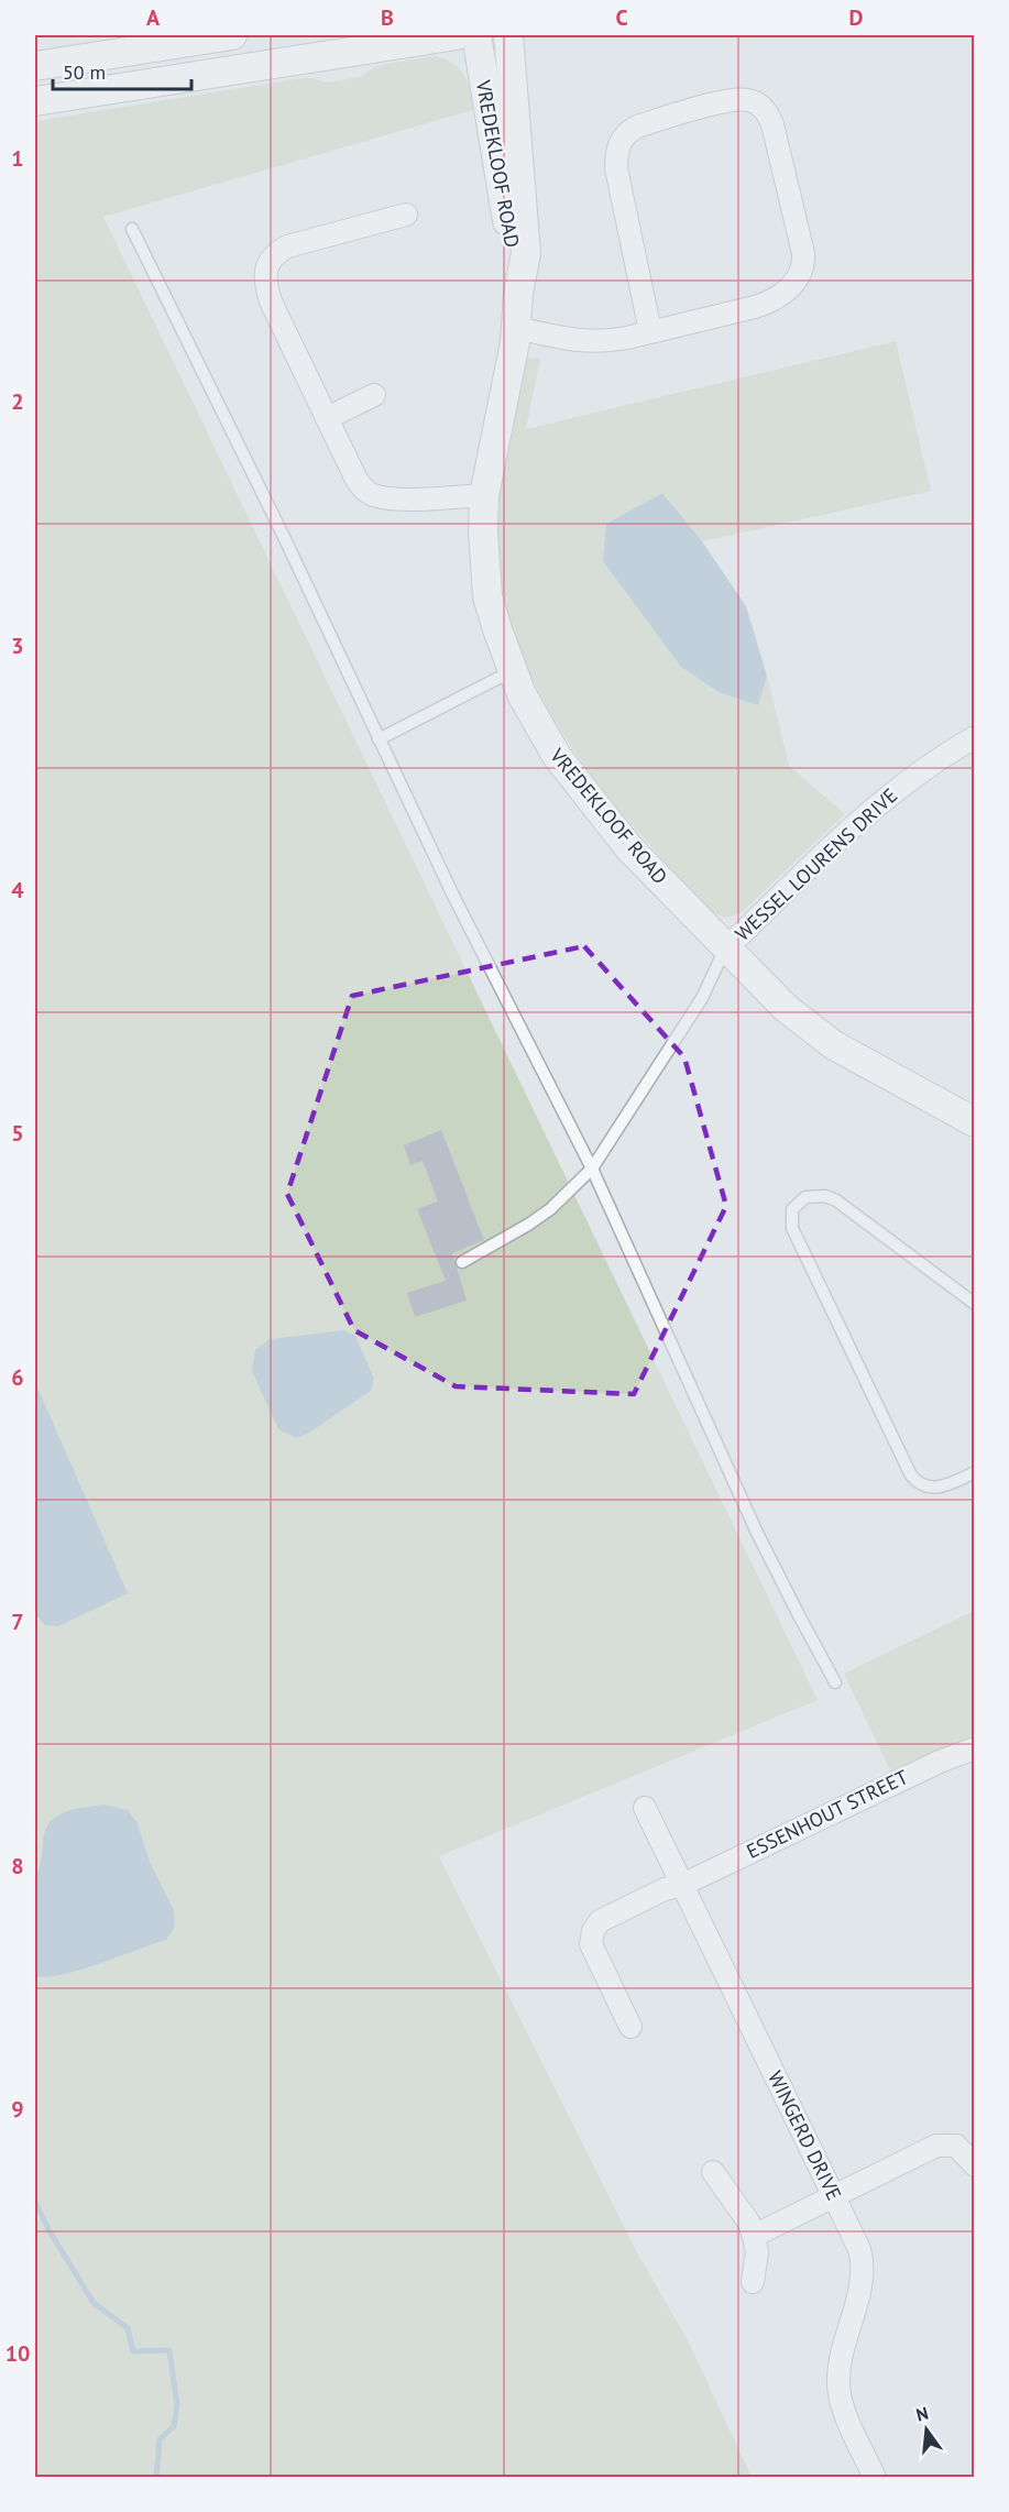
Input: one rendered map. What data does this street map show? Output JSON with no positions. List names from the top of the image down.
{
  "streets": {
    "street": [
      "VREDEKLOOF ROAD",
      "WESSEL LOURENS DRIVE",
      "ESSENHOUT STREET",
      "WINGERD DRIVE"
    ]
  },
  "crossings": [
    ["VREDEKLOOF ROAD", "WESSEL LOURENS DRIVE"],
    ["ESSENHOUT STREET", "WINGERD DRIVE"]
  ],
  "scale_bar": "50 m",
  "north": "top",
  "grid": {
    "columns": [
      "A",
      "B",
      "C",
      "D"
    ],
    "rows": [
      "1",
      "2",
      "3",
      "4",
      "5",
      "6",
      "7",
      "8",
      "9",
      "10"
    ]
  }
}
